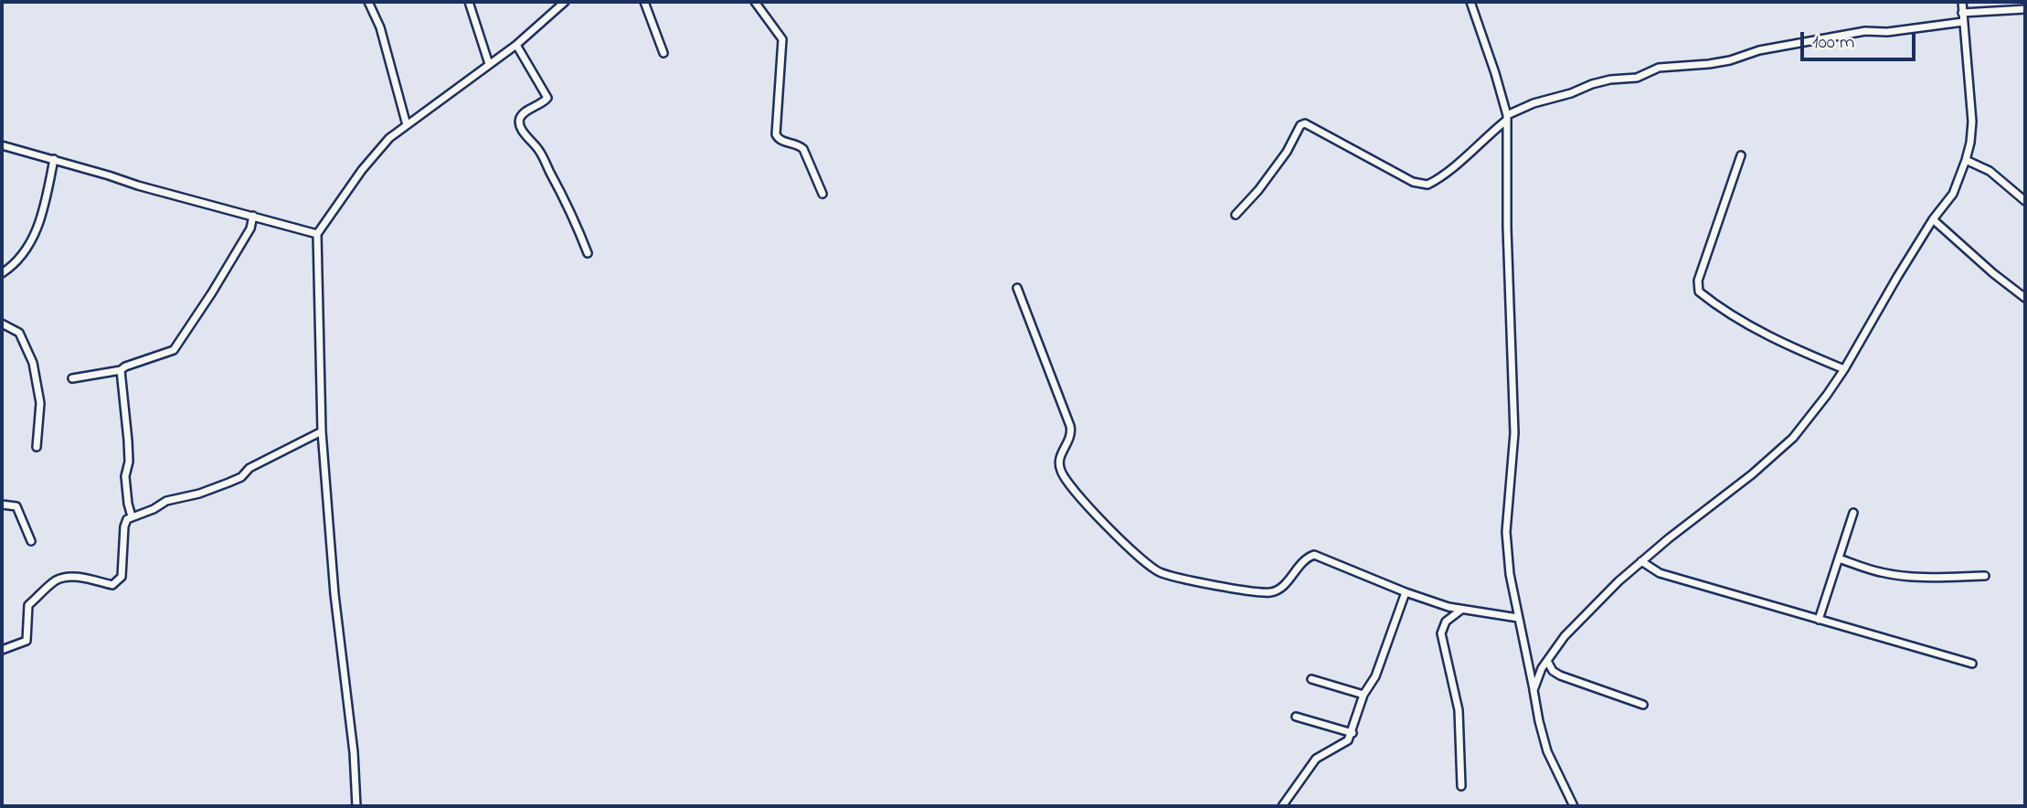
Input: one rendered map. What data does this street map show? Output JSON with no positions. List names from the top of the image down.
{
  "scale_bar": "100 m"
}
